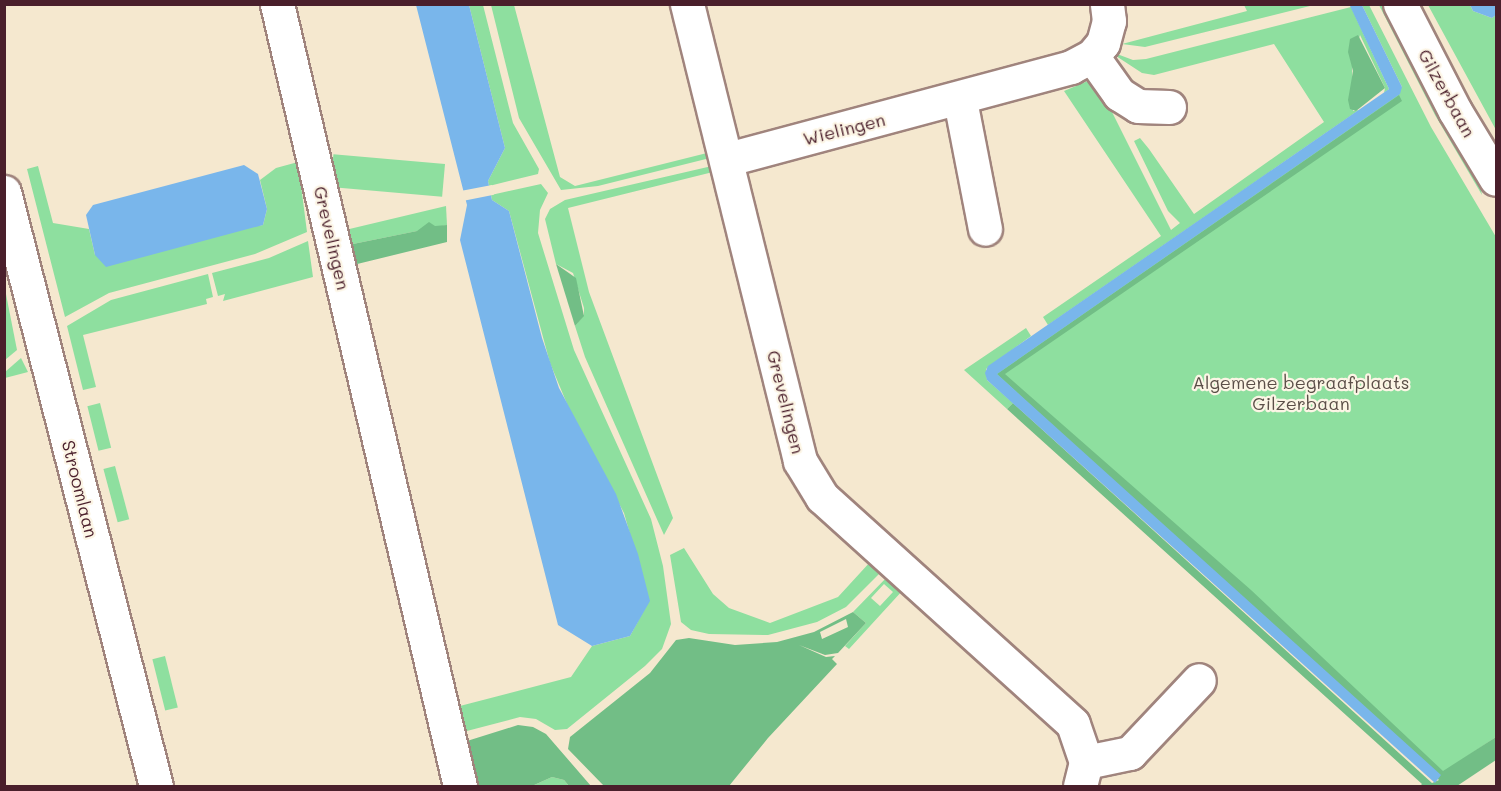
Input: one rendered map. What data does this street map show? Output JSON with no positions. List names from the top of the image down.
{
  "streets": {
    "street": [
      "Gilzerbaan",
      "Wielingen",
      "Grevelingen",
      "Stroomlaan"
    ]
  },
  "crossings": [
    ["Wielingen", "Grevelingen"]
  ],
  "parks": ["Algemene begraafplaats Gilzerbaan"]
}
